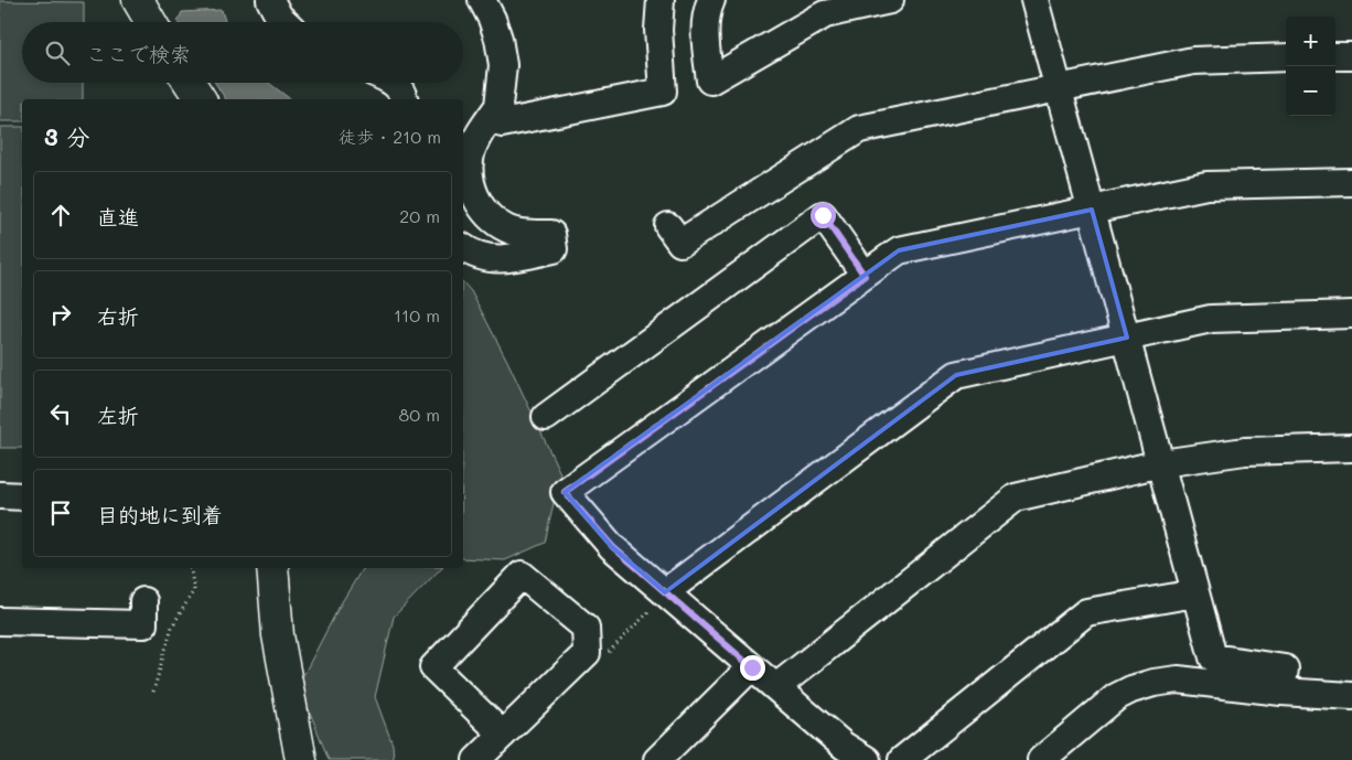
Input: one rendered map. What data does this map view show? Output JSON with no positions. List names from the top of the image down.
{
  "page": {
    "map_buttons": ["+", "−"],
    "search": "ここで検索",
    "heading": ["3 分", "徒歩 · 210 m"],
    "list": [
      ["直進", "20 m"],
      ["右折", "110 m"],
      ["左折", "80 m"],
      "目的地に到着"
    ]
  }
}
